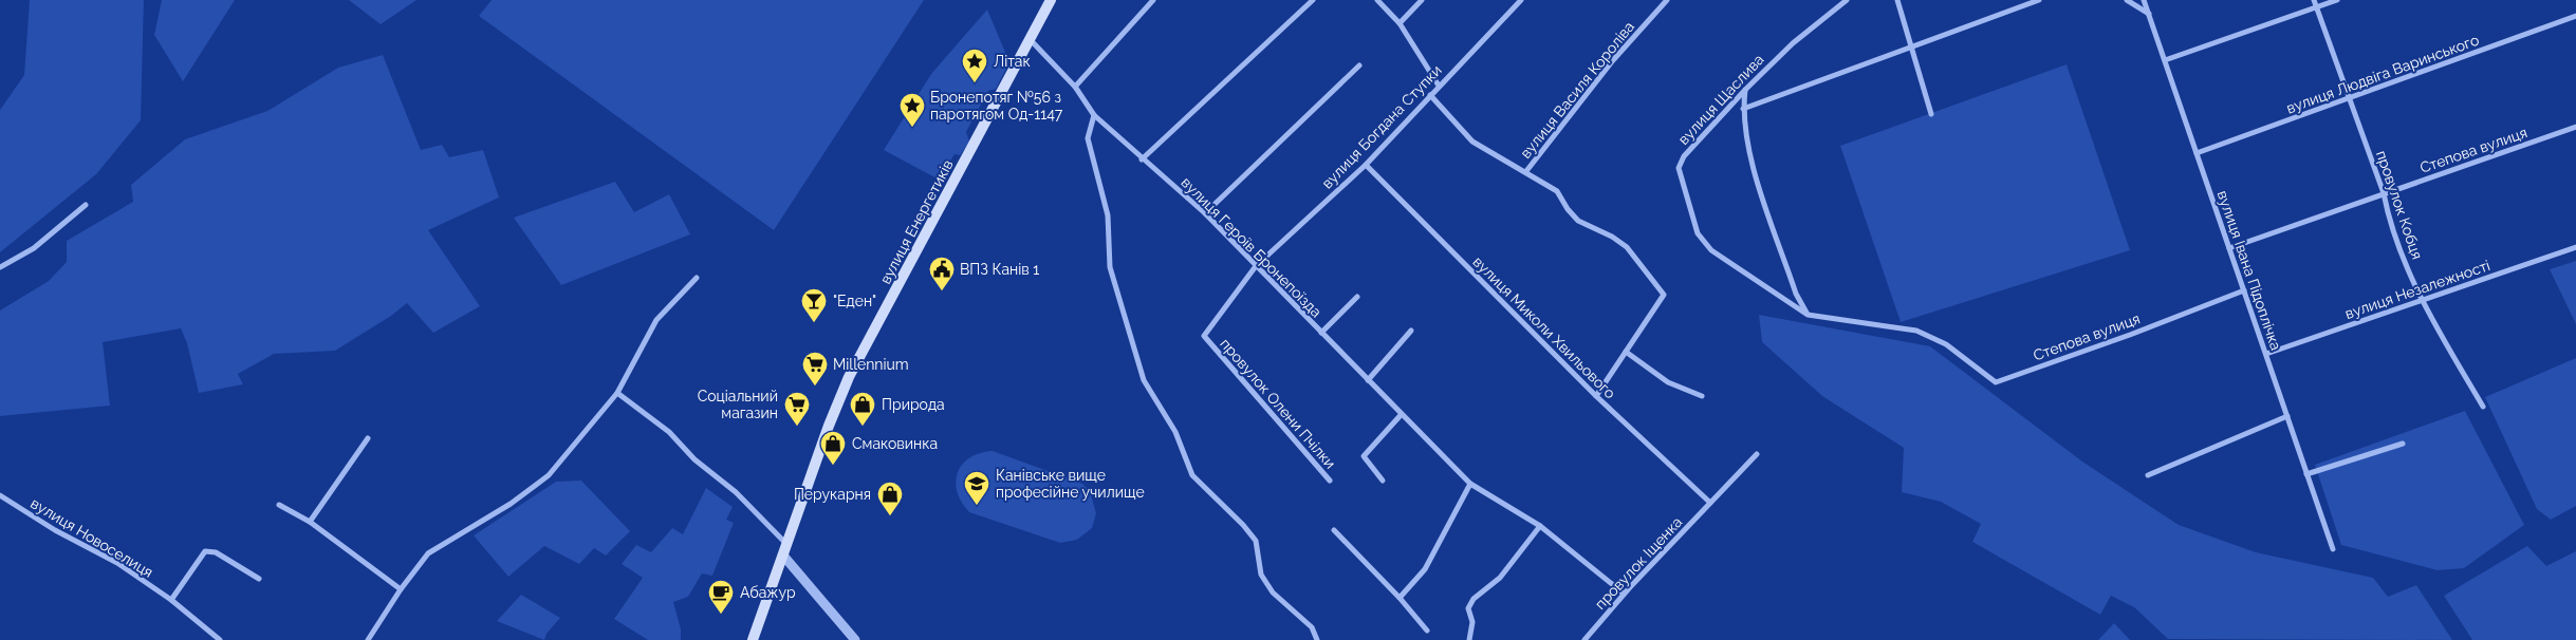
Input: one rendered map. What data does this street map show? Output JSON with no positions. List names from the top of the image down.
{
  "streets": {
    "main road": ["вулиця Енергетиків"],
    "street": [
      "вулиця Людвіга Варинського",
      "вулиця Василя Короліва",
      "вулиця Щаслива",
      "вулиця Богдана Ступки",
      "Степова вулиця",
      "провулок Кобця",
      "вулиця Героїв Бронепоїзда",
      "вулиця Івана Підоплічка",
      "вулиця Незалежності",
      "вулиця Миколи Хвильового",
      "провулок Олени Пчілки",
      "вулиця Новоселиця",
      "провулок Іщенка"
    ]
  },
  "crossings": [
    ["вулиця Людвіга Варинського", "провулок Кобця"],
    ["вулиця Людвіга Варинського", "вулиця Івана Підоплічка"],
    ["вулиця Щаслива", "Степова вулиця"],
    ["вулиця Богдана Ступки", "вулиця Героїв Бронепоїзда"],
    ["вулиця Богдана Ступки", "вулиця Миколи Хвильового"],
    ["вулиця Богдана Ступки", "провулок Олени Пчілки"],
    ["Степова вулиця", "провулок Кобця"],
    ["Степова вулиця", "вулиця Івана Підоплічка"],
    ["провулок Кобця", "вулиця Незалежності"],
    ["вулиця Енергетиків", "вулиця Героїв Бронепоїзда"],
    ["вулиця Героїв Бронепоїзда", "провулок Олени Пчілки"],
    ["вулиця Героїв Бронепоїзда", "провулок Іщенка"],
    ["вулиця Івана Підоплічка", "вулиця Незалежності"],
    ["вулиця Миколи Хвильового", "провулок Іщенка"]
  ],
  "places": {
    "place": ["Літак", "Бронепотяг №56 з паротягом Од-1147"],
    "public building": ["ВПЗ Канів 1"],
    "bar": ["\"Еден\""],
    "supermarket": ["Millennium", "Соціальний магазин"],
    "shop": ["Природа", "Смаковинка", "Перукарня"],
    "school or university": ["Канівське вище професійне училище"],
    "cafe": ["Абажур"]
  }
}
